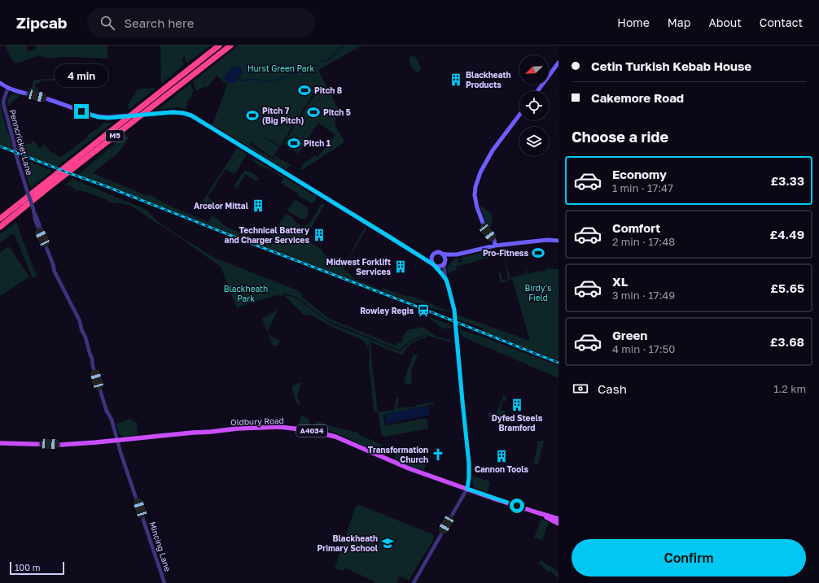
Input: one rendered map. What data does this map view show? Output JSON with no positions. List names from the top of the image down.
{
  "streets": {
    "highway": ["M5"],
    "main road": ["Oldbury Road", "A4034"],
    "street": ["Penncricket Lane", "Mincing Lane"]
  },
  "crossings": [
    ["Penncricket Lane", "Oldbury Road"],
    ["Penncricket Lane", "Mincing Lane"],
    ["Oldbury Road", "Mincing Lane"]
  ],
  "parks": ["Hurst Green Park", "Birdy's Field", "Blackheath Park"],
  "places": {
    "building": [
      "Blackheath Products",
      "Arcelor Mittal",
      "Technical Battery and Charger Services",
      "Midwest Forklift Services",
      "Dyfed Steels Bramford",
      "Cannon Tools"
    ],
    "sports": [
      "Pitch 8",
      "Pitch 5",
      "Pitch 7 (Big Pitch)",
      "Pitch 1",
      "Pro-Fitness"
    ],
    "station": ["Rowley Regis"],
    "church": ["Transformation Church"],
    "school or university": ["Blackheath Primary School"]
  },
  "scale_bar": "100 m",
  "north": "bottom left",
  "page": {
    "header": "Zipcab",
    "search": "Search here",
    "nav": [
      "Home",
      "Map",
      "About",
      "Contact"
    ],
    "banner": ["Cetin Turkish Kebab House", "Cakemore Road"],
    "bubble": "4 min",
    "heading": "Choose a ride",
    "list": [
      {
        "name": "Economy",
        "note": "1 min · 17:47",
        "value": "£3.33"
      },
      {
        "name": "Comfort",
        "note": "2 min · 17:48",
        "value": "£4.49"
      },
      {
        "name": "XL",
        "note": "3 min · 17:49",
        "value": "£5.65"
      },
      {
        "name": "Green",
        "note": "4 min · 17:50",
        "value": "£3.68"
      }
    ],
    "pay": ["Cash", "1.2 km"],
    "buttons": "Confirm",
    "scale": "100 m"
  }
}
